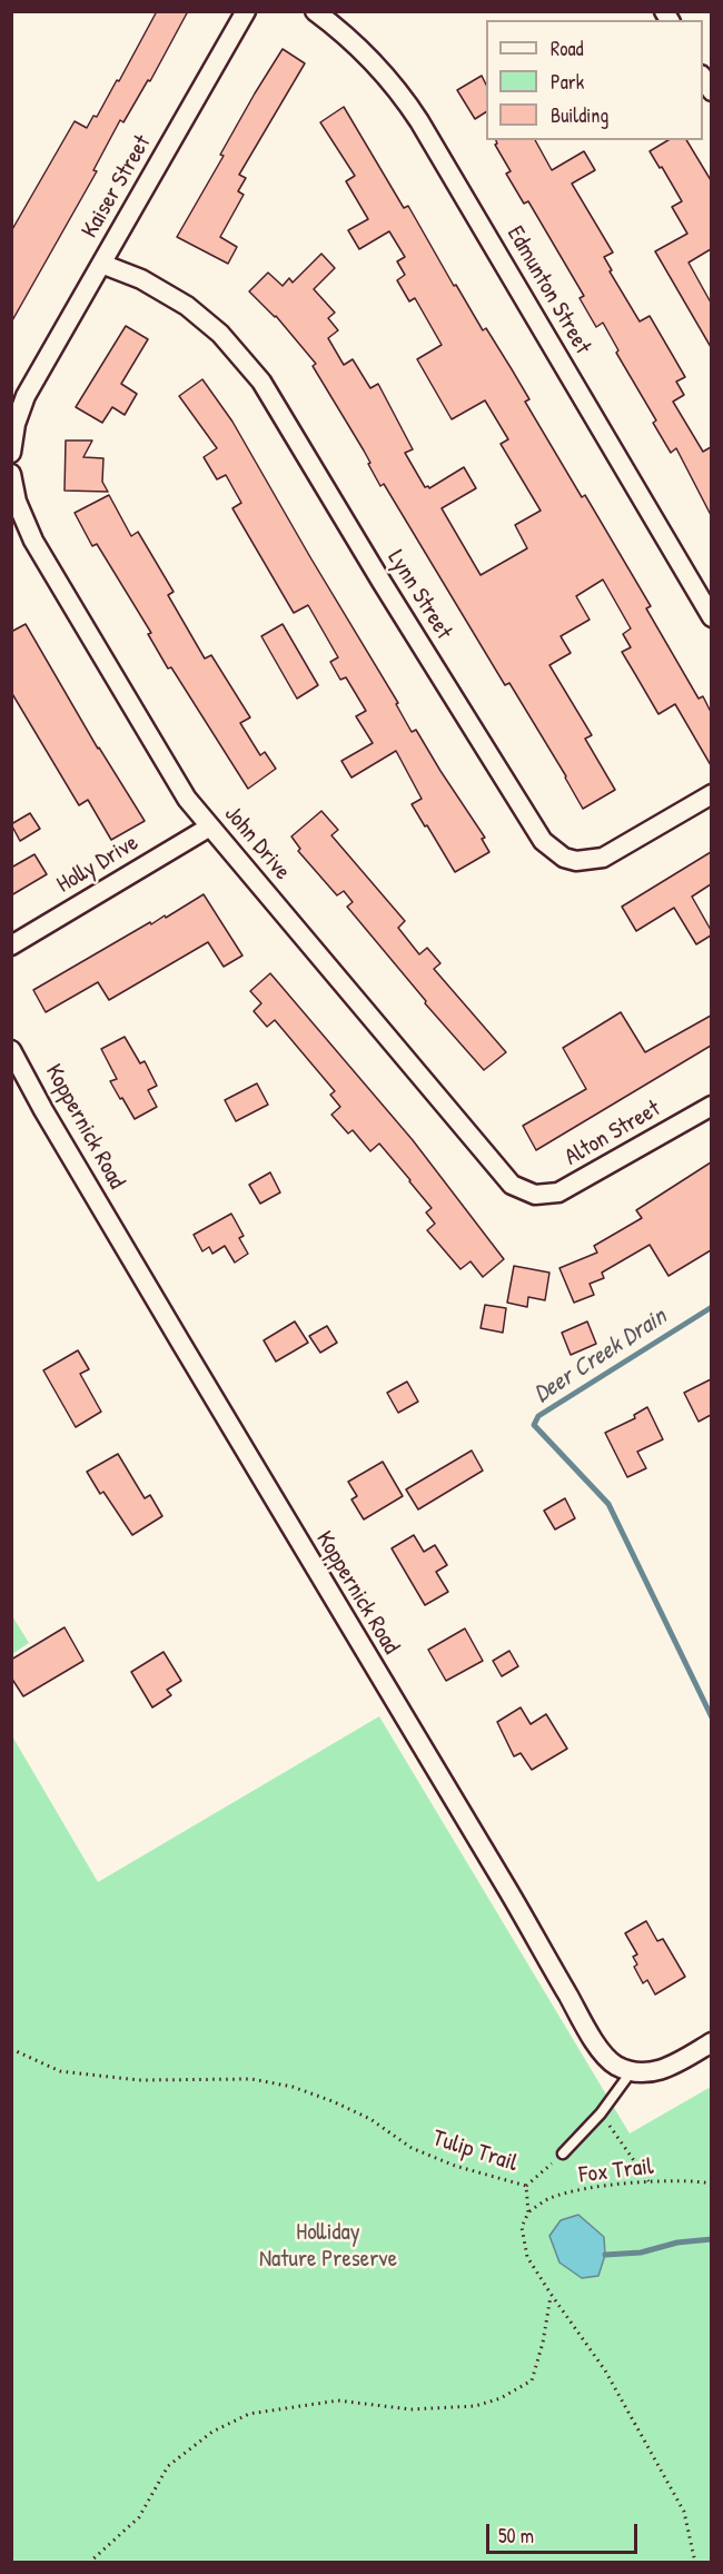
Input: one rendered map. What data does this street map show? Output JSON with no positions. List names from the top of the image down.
{
  "streets": {
    "street": [
      "Kaiser Street",
      "Edmunton Street",
      "Lynn Street",
      "John Drive",
      "Holly Drive",
      "Koppernick Road",
      "Alton Street"
    ],
    "path": ["Tulip Trail", "Fox Trail"]
  },
  "crossings": [
    ["Kaiser Street", "Lynn Street"],
    ["John Drive", "Holly Drive"],
    ["John Drive", "Alton Street"],
    ["Tulip Trail", "Fox Trail"]
  ],
  "water": ["Deer Creek Drain"],
  "parks": ["Holliday Nature Preserve"],
  "legend": ["Road", "Park", "Building"],
  "scale_bar": "50 m"
}
